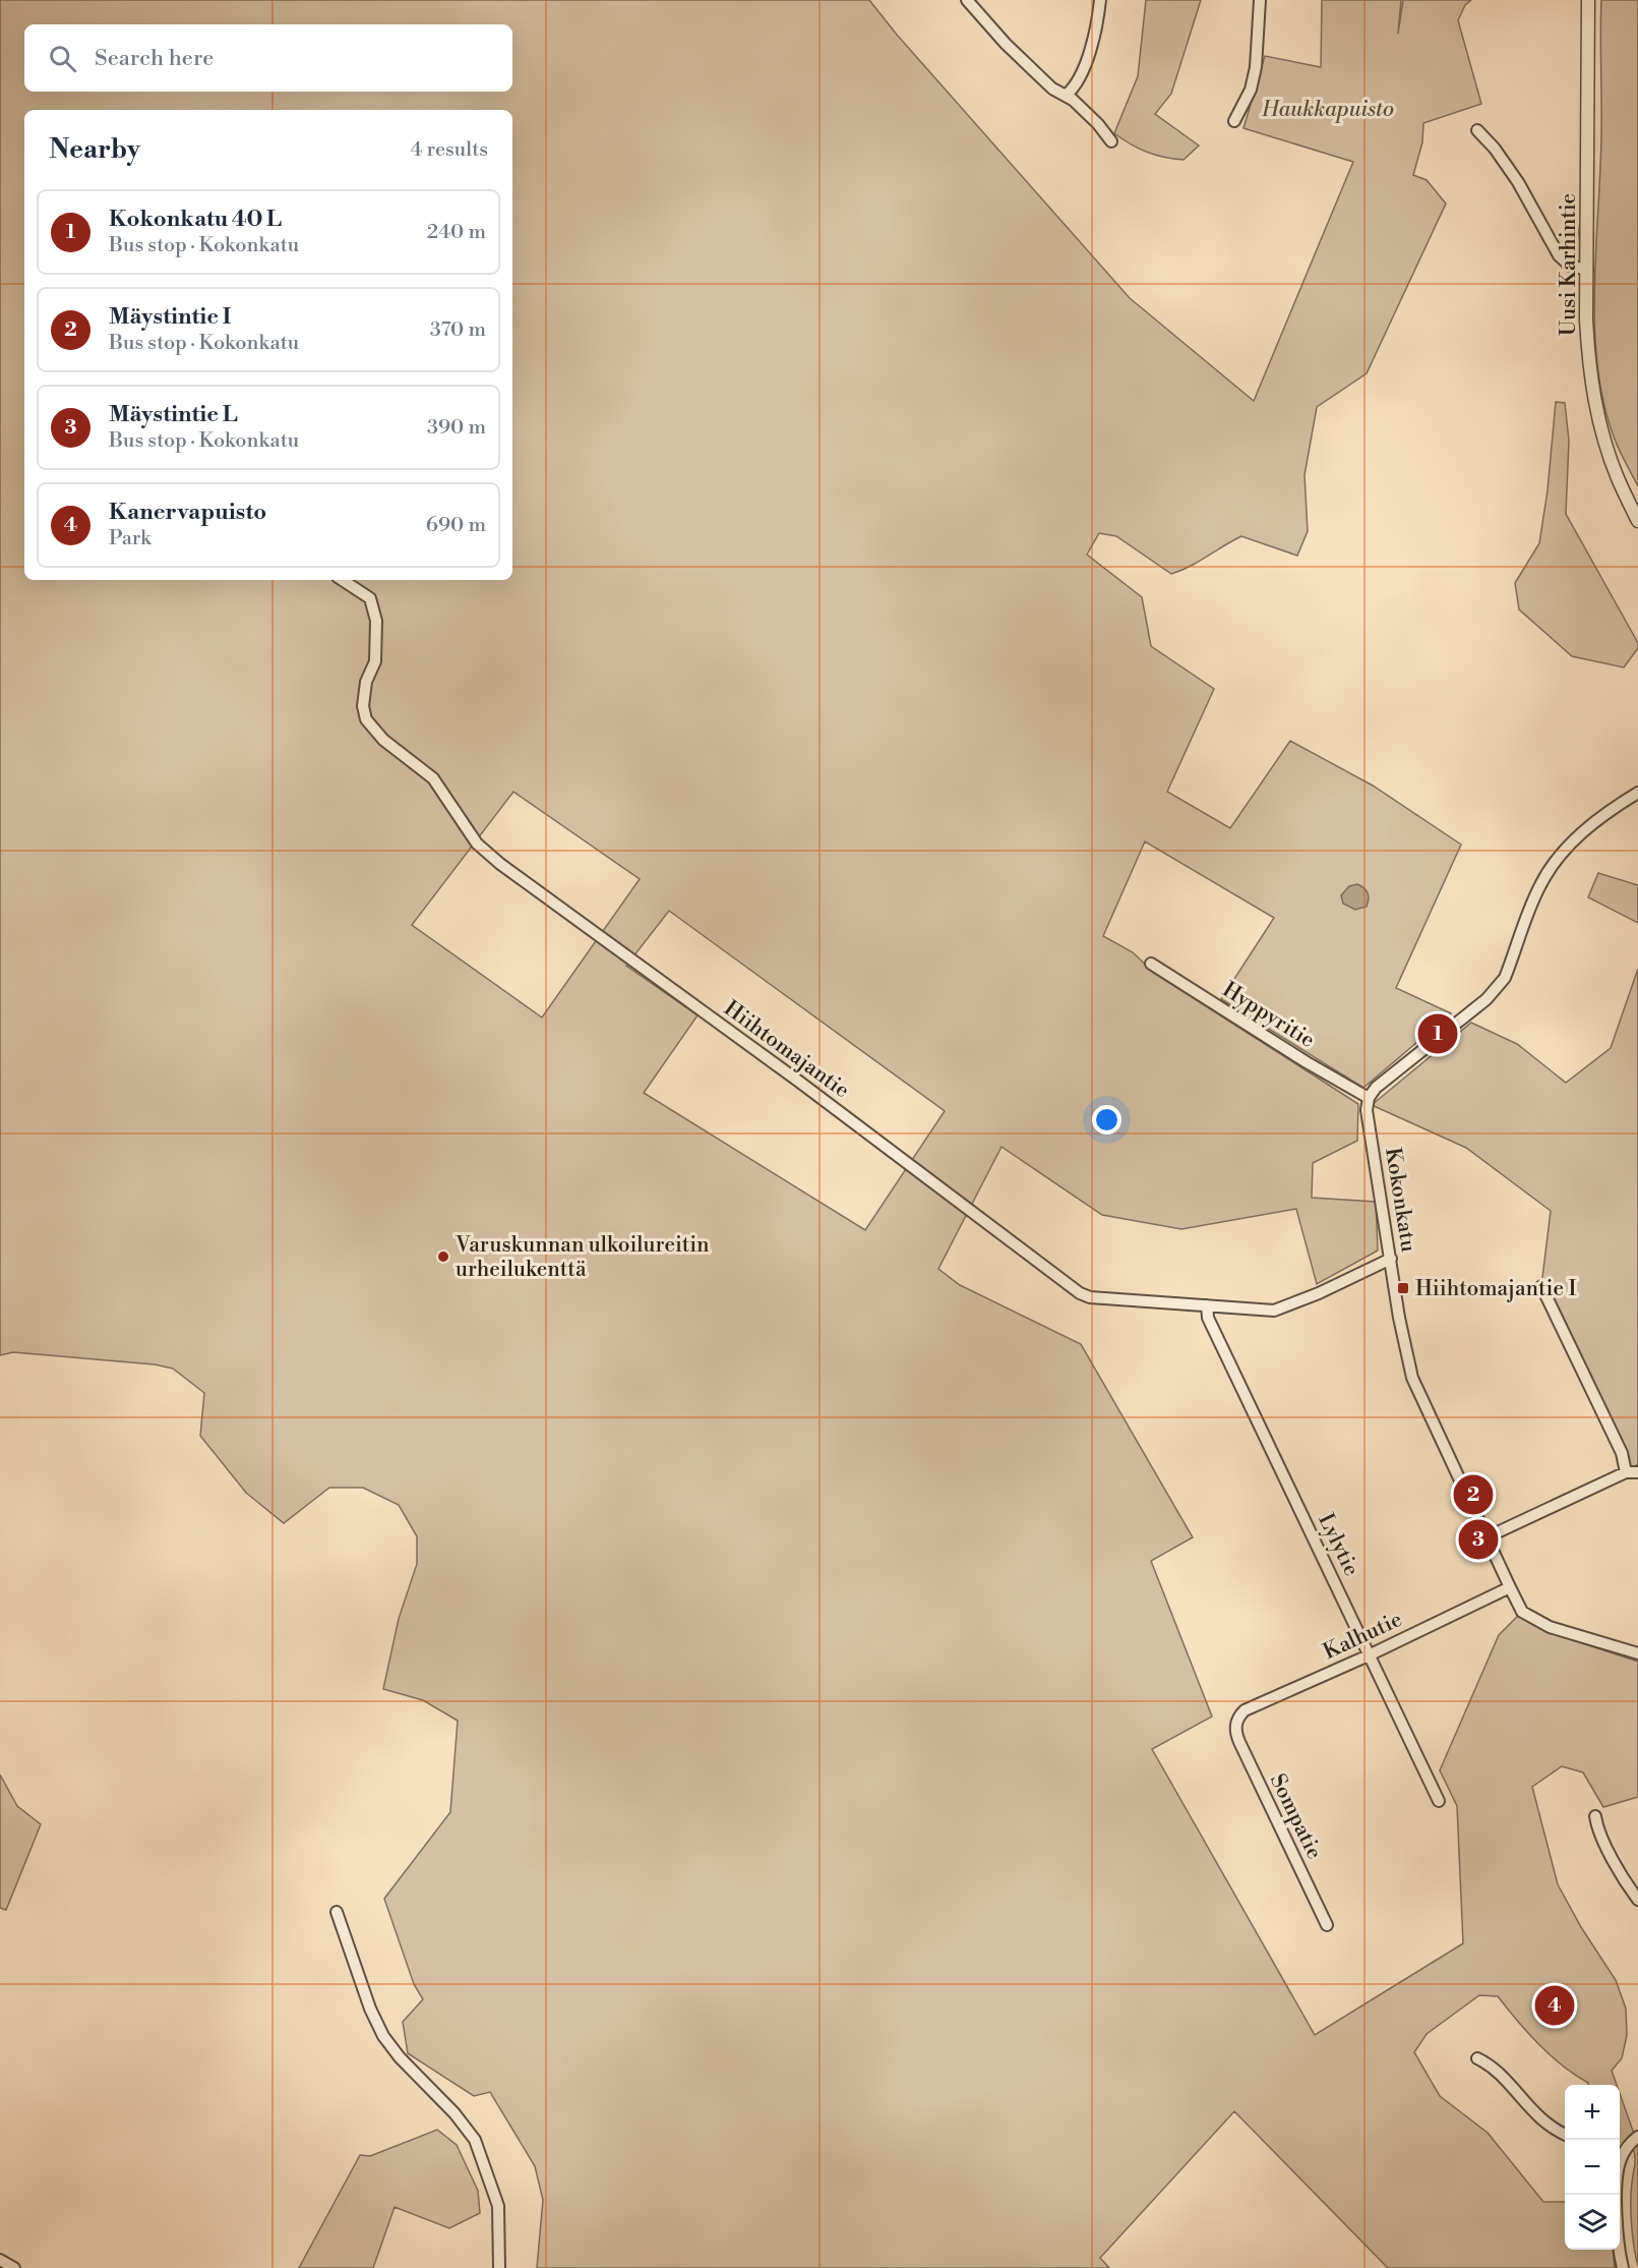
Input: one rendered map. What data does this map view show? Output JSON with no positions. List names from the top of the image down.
{
  "streets": {
    "street": [
      "Uusi Karhintie",
      "Hyppyritie",
      "Hiihtomajantie",
      "Kokonkatu",
      "Lylytie",
      "Kalhutie",
      "Sompatie"
    ]
  },
  "crossings": [
    ["Hyppyritie", "Kokonkatu"],
    ["Hiihtomajantie", "Kokonkatu"],
    ["Hiihtomajantie", "Lylytie"],
    ["Kokonkatu", "Kalhutie"],
    ["Lylytie", "Kalhutie"],
    ["Kalhutie", "Sompatie"]
  ],
  "parks": ["Haukkapuisto"],
  "places": {
    "other": ["Varuskunnan ulkoilureitin urheilukenttä"],
    "transit": ["Hiihtomajantie I"]
  },
  "page": {
    "search": "Search here",
    "heading": ["Nearby", "4 results"],
    "list": [
      {
        "mark": "1",
        "name": "Kokonkatu 40 L",
        "note": "Bus stop · Kokonkatu",
        "value": "240 m"
      },
      {
        "mark": "2",
        "name": "Mäystintie I",
        "note": "Bus stop · Kokonkatu",
        "value": "370 m"
      },
      {
        "mark": "3",
        "name": "Mäystintie L",
        "note": "Bus stop · Kokonkatu",
        "value": "390 m"
      },
      {
        "mark": "4",
        "name": "Kanervapuisto",
        "note": "Park",
        "value": "690 m"
      }
    ],
    "pins": [
      "1",
      "2",
      "3",
      "4"
    ],
    "map_buttons": ["+", "−"]
  }
}
